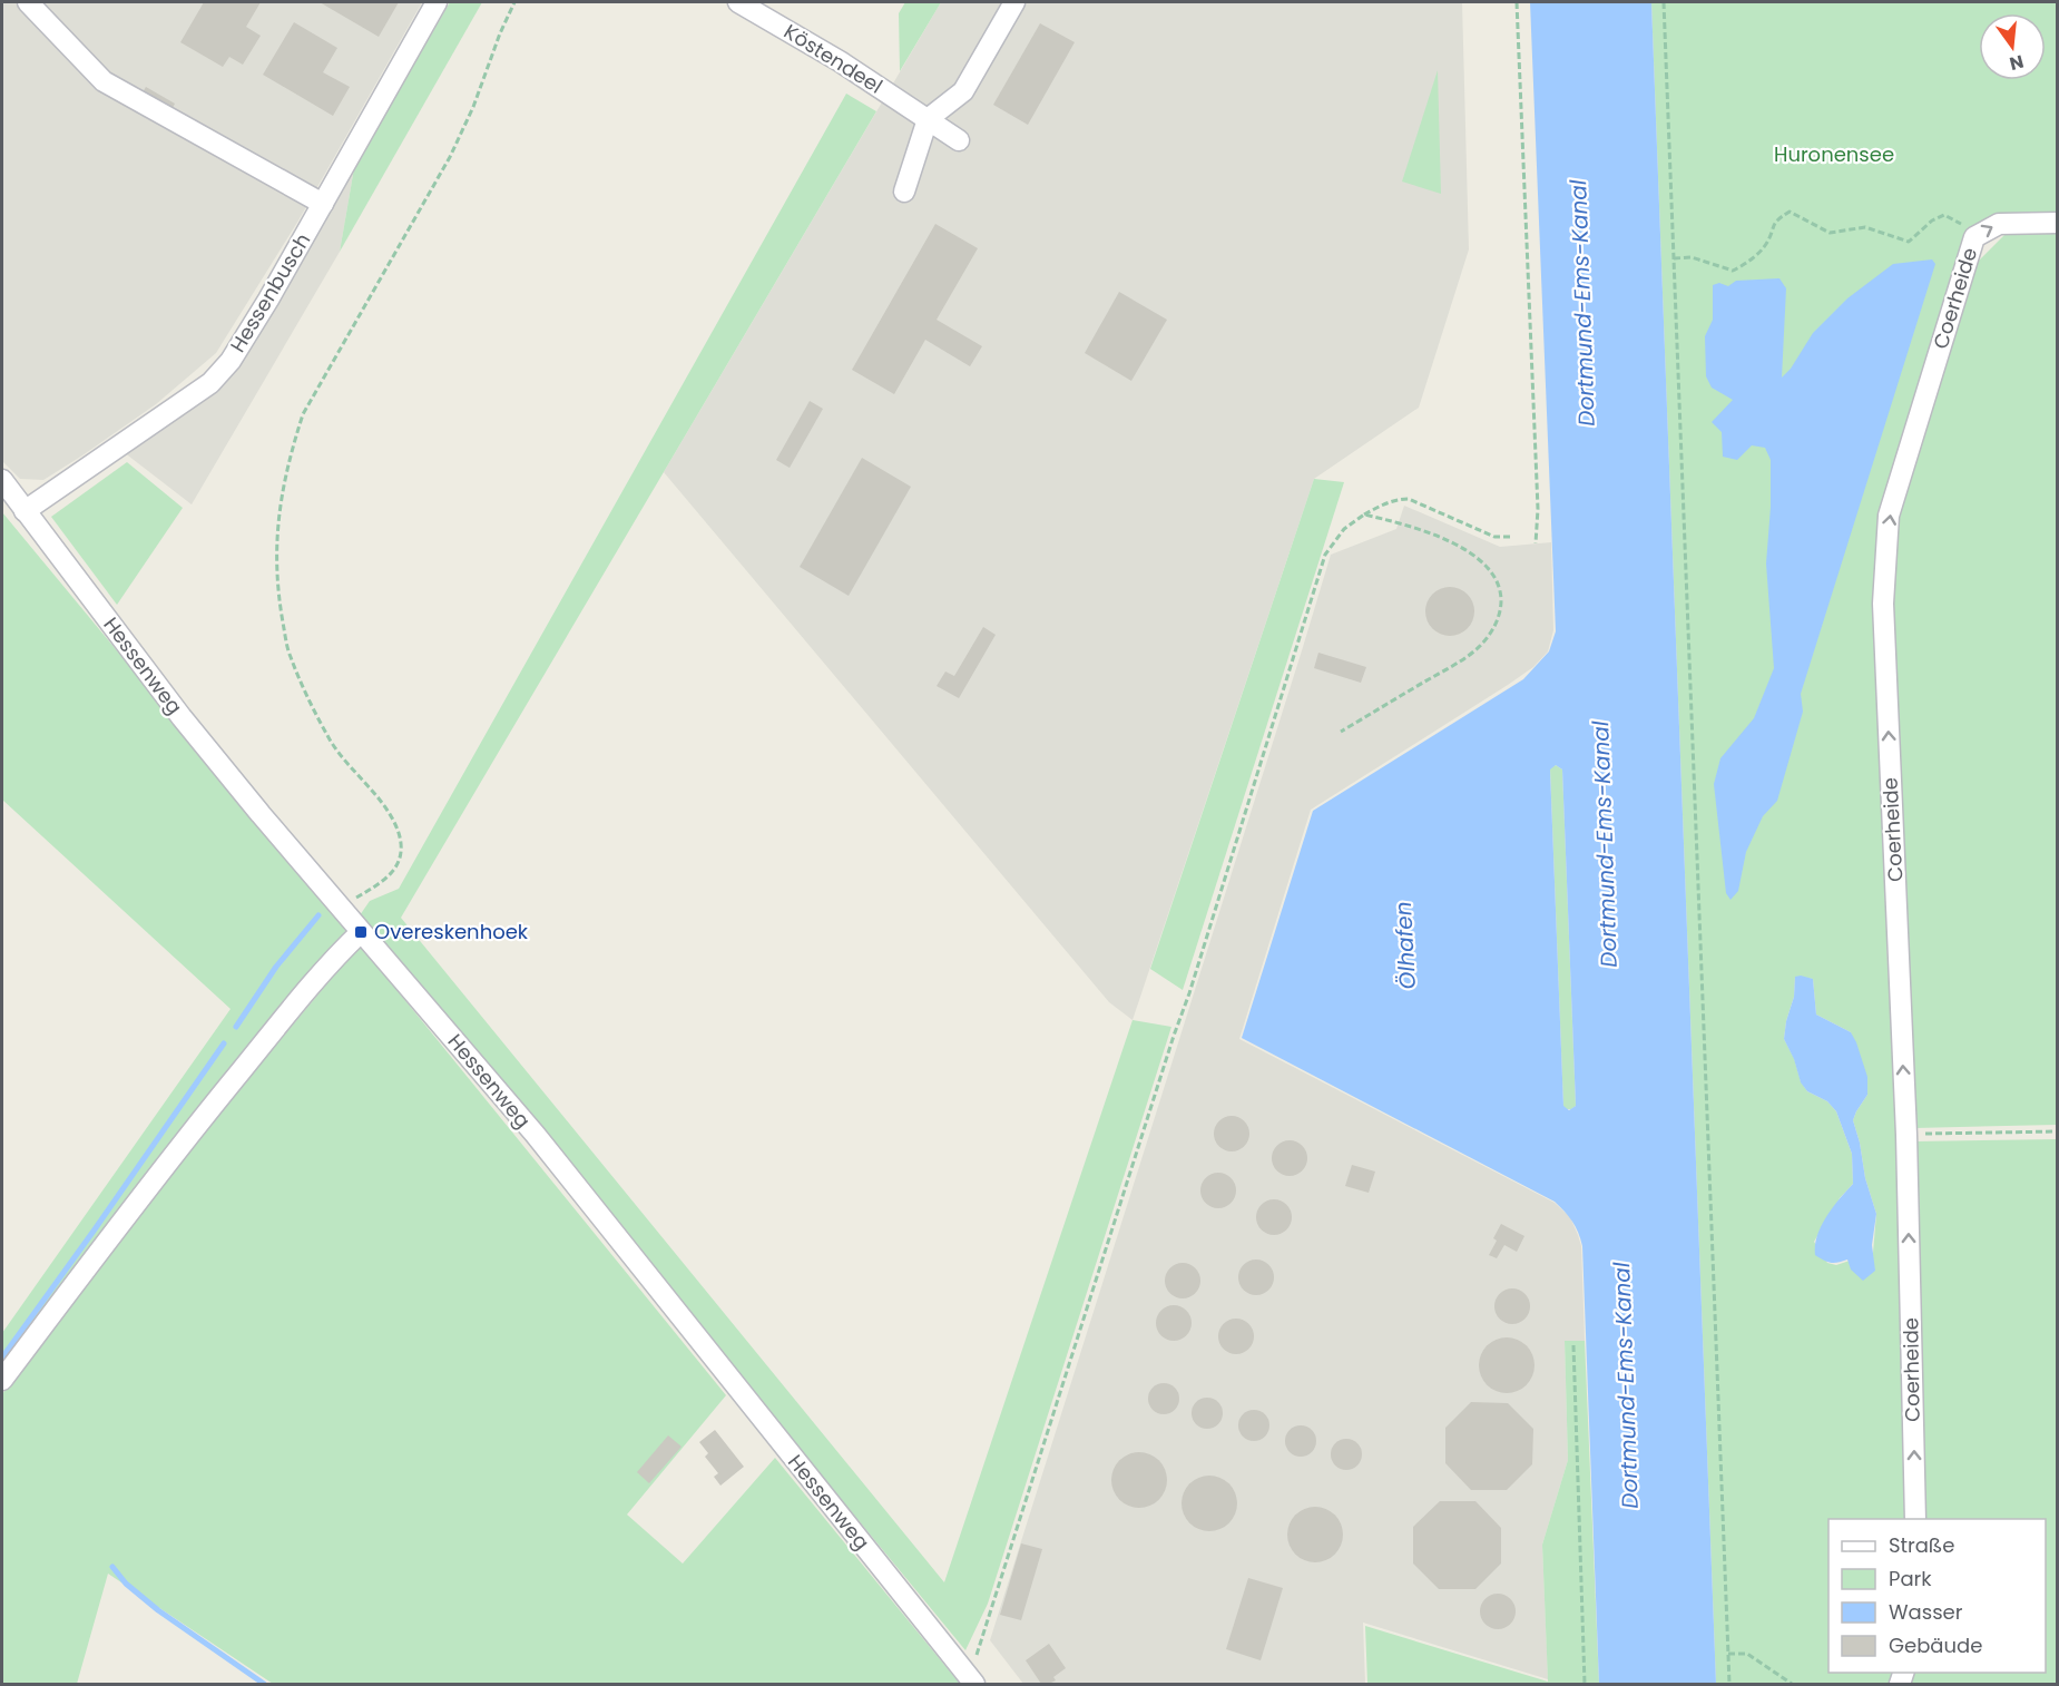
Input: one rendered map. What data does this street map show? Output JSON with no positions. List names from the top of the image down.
{
  "streets": {
    "street": [
      "Köstendeel",
      "Hessenbusch",
      "Coerheide",
      "Hessenweg"
    ]
  },
  "crossings": [
    ["Hessenbusch", "Hessenweg"]
  ],
  "one_way": ["Coerheide"],
  "water": ["Dortmund-Ems-Kanal", "Ölhafen"],
  "parks": ["Huronensee"],
  "places": {
    "transit": ["Overeskenhoek"]
  },
  "legend": [
    "Straße",
    "Park",
    "Wasser",
    "Gebäude"
  ],
  "north": "bottom"
}
